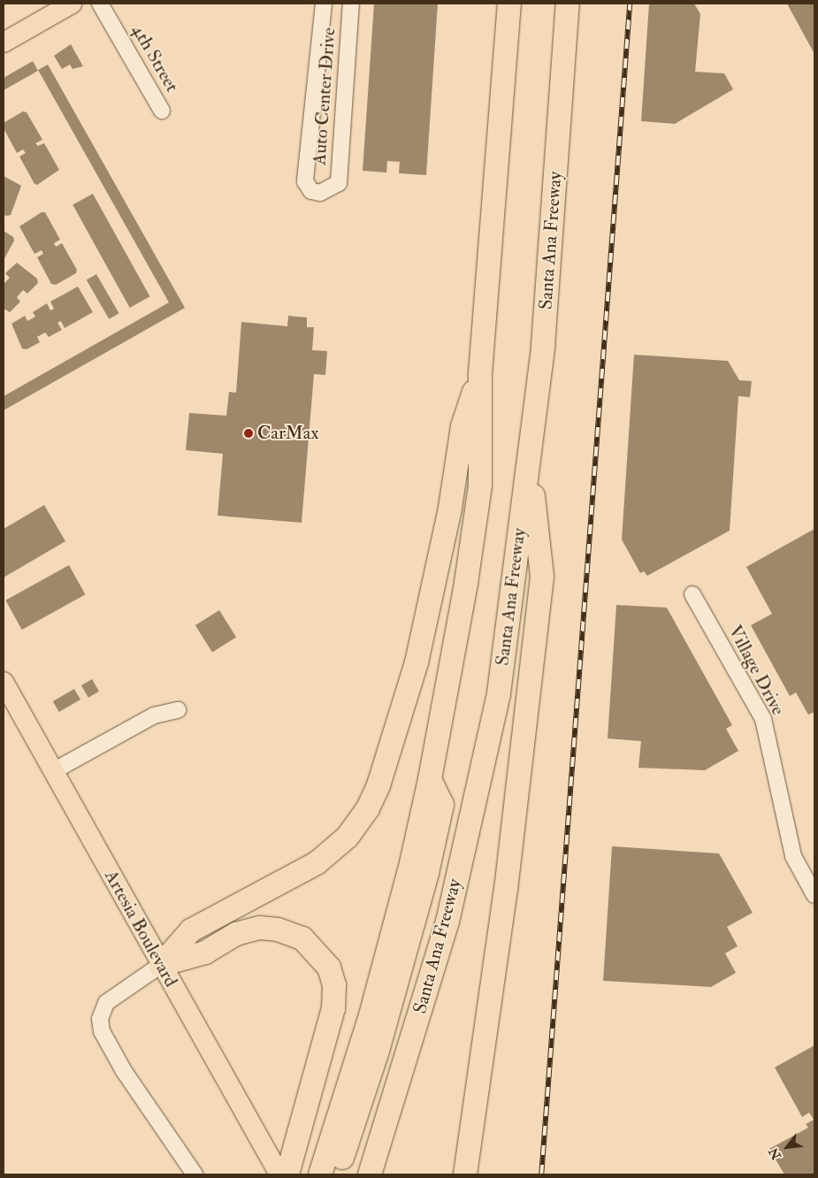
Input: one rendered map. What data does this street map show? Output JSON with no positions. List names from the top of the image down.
{
  "streets": {
    "highway": ["Santa Ana Freeway"],
    "main road": ["Artesia Boulevard"],
    "street": ["4th Street", "Auto Center Drive", "Village Drive"]
  },
  "places": ["CarMax"],
  "north": "bottom left"
}
